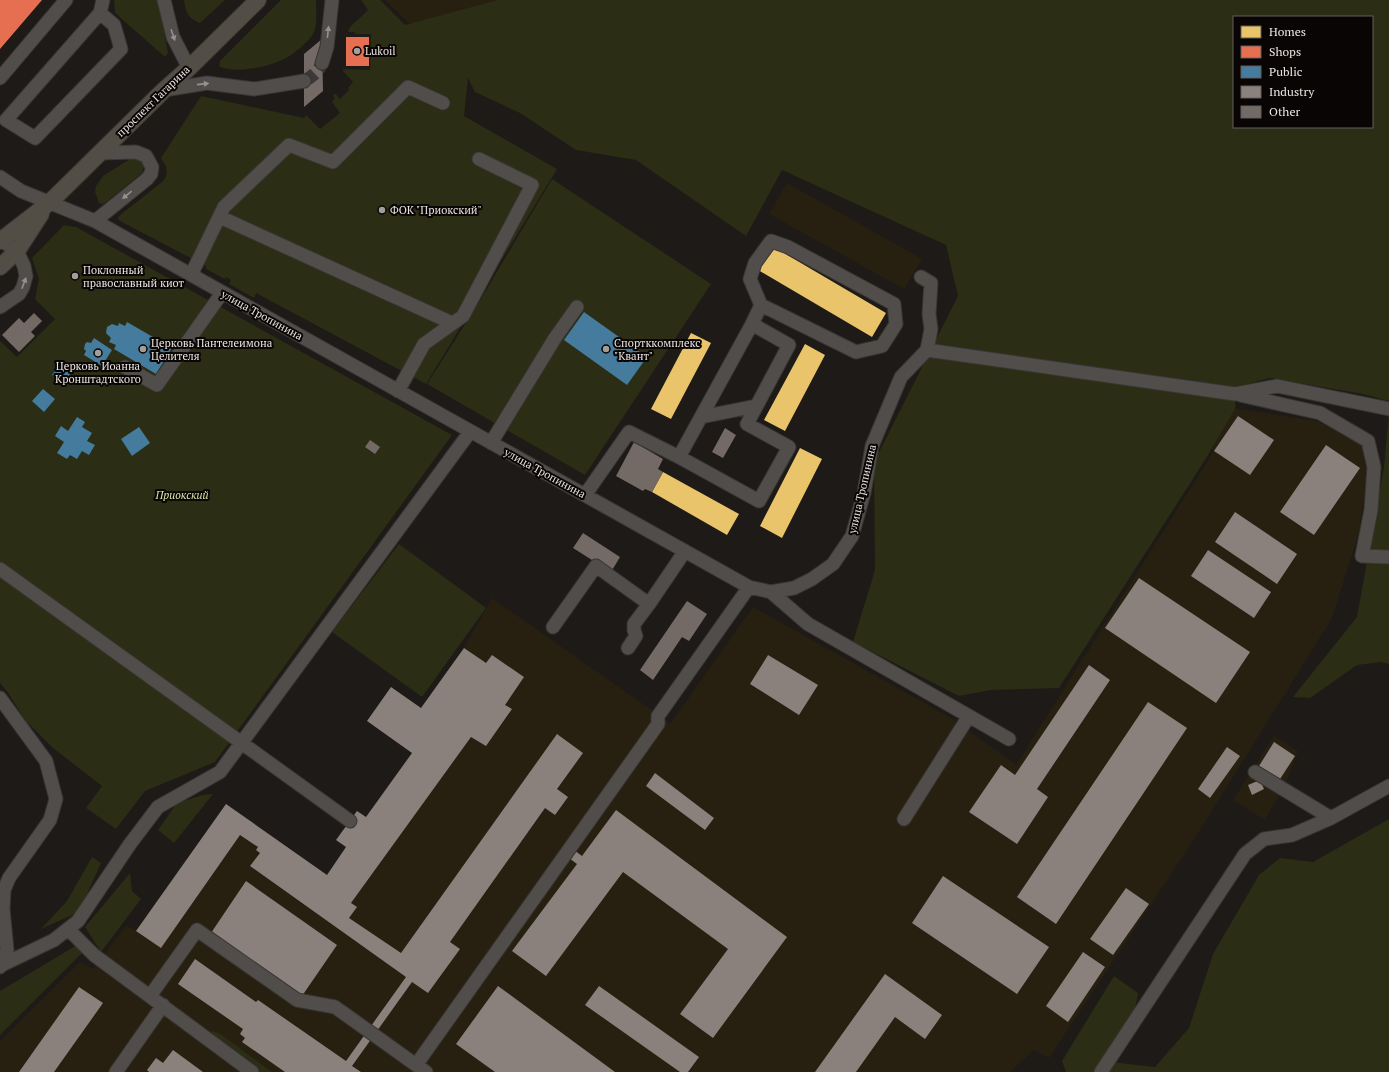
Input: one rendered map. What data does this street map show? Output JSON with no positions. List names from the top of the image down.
{
  "streets": {
    "main road": ["проспект Гагарина"],
    "street": ["улица Тропинина"]
  },
  "crossings": [
    ["проспект Гагарина", "улица Тропинина"]
  ],
  "parks": ["Приокский"],
  "places": [
    "Lukoil",
    "ФОК \"Приокский\"",
    "Поклонный православный киот",
    "Церковь Пантелеимона Целителя",
    "Спортккомплекс \"Квант\"",
    "Церковь Иоанна Кронштадтского"
  ],
  "legend": [
    "Homes",
    "Shops",
    "Public",
    "Industry",
    "Other"
  ]
}
